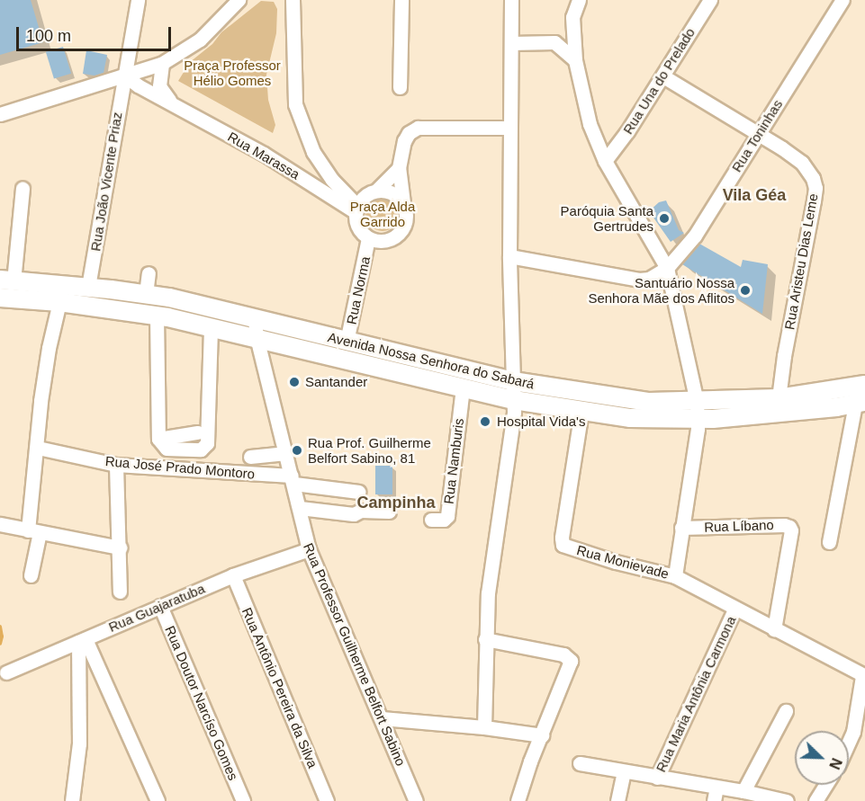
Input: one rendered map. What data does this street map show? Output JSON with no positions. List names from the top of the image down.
{
  "streets": {
    "main road": ["Avenida Nossa Senhora do Sabará"],
    "street": [
      "Rua Una do Prelado",
      "Rua Toninhas",
      "Rua Marassa",
      "Rua João Vicente Priaz",
      "Rua Aristeu Dias Leme",
      "Rua Norma",
      "Rua Namburis",
      "Rua José Prado Montoro",
      "Rua Líbano",
      "Rua Monievade",
      "Rua Guajaratuba",
      "Rua Professor Guilherme Belfort Sabino",
      "Rua Antônio Pereira da Silva",
      "Rua Maria Antônia Carmona",
      "Rua Doutor Narcíso Gomes"
    ]
  },
  "crossings": [
    ["Rua Una do Prelado", "Rua Aristeu Dias Leme"],
    ["Rua Toninhas", "Rua Aristeu Dias Leme"],
    ["Rua Marassa", "Rua João Vicente Priaz"],
    ["Rua Marassa", "Rua Norma"],
    ["Rua João Vicente Priaz", "Avenida Nossa Senhora do Sabará"],
    ["Rua Aristeu Dias Leme", "Avenida Nossa Senhora do Sabará"],
    ["Rua Norma", "Avenida Nossa Senhora do Sabará"],
    ["Avenida Nossa Senhora do Sabará", "Rua Namburis"],
    ["Avenida Nossa Senhora do Sabará", "Rua Monievade"],
    ["Avenida Nossa Senhora do Sabará", "Rua Professor Guilherme Belfort Sabino"],
    ["Rua José Prado Montoro", "Rua Professor Guilherme Belfort Sabino"],
    ["Rua Líbano", "Rua Monievade"],
    ["Rua Monievade", "Rua Maria Antônia Carmona"],
    ["Rua Guajaratuba", "Rua Professor Guilherme Belfort Sabino"],
    ["Rua Guajaratuba", "Rua Antônio Pereira da Silva"],
    ["Rua Guajaratuba", "Rua Doutor Narcíso Gomes"]
  ],
  "districts": ["Vila Géa", "Campinha"],
  "parks": ["Praça Professor Hélio Gomes", "Praça Alda Garrido"],
  "places": [
    "Paróquia Santa Gertrudes",
    "Santuário Nossa Senhora Mãe dos Aflitos",
    "Santander",
    "Hospital Vida's",
    "Rua Prof. Guilherme Belfort Sabino, 81"
  ],
  "scale_bar": "100 m",
  "north": "bottom right"
}
